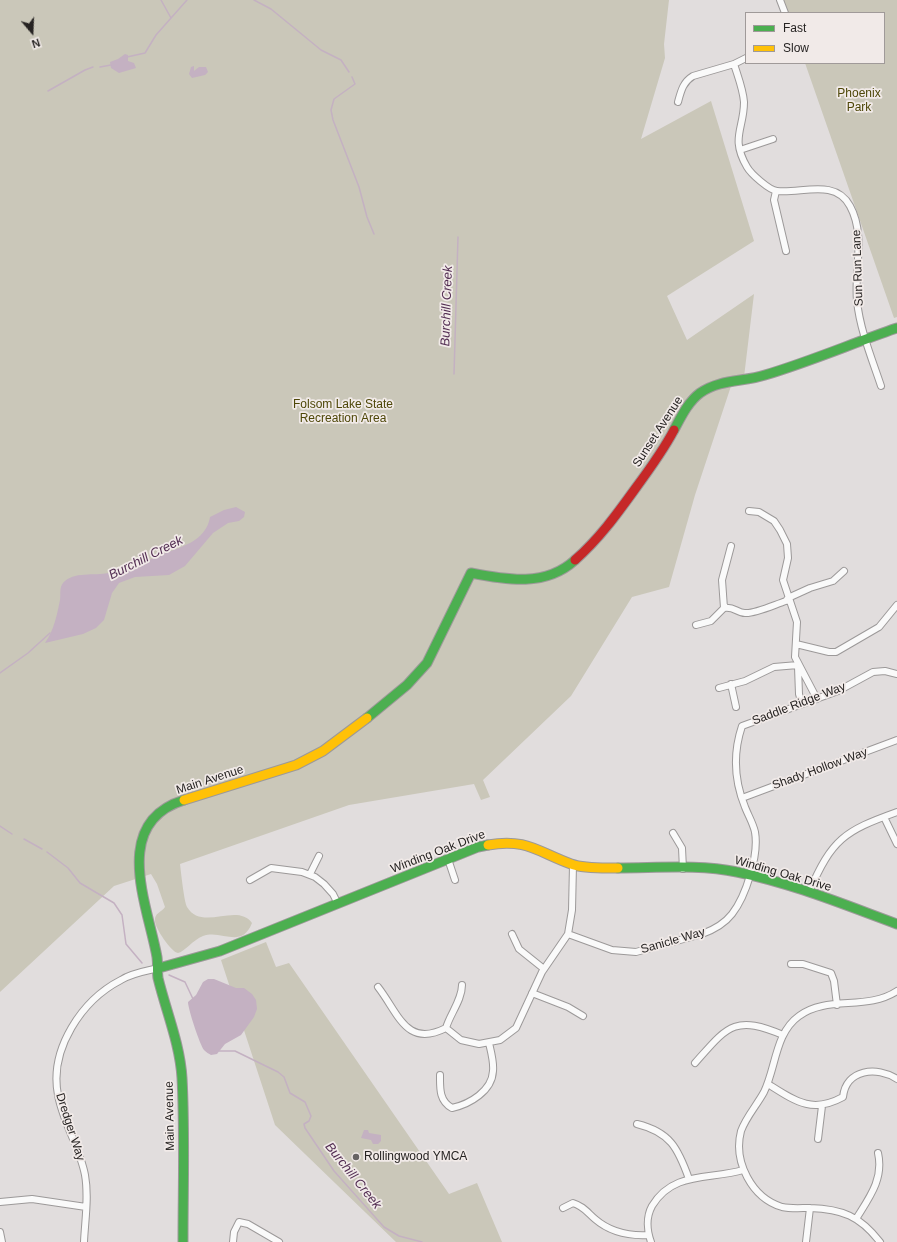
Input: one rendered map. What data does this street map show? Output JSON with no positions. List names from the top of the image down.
{
  "streets": {
    "street": [
      "Sun Run Lane",
      "Sunset Avenue",
      "Saddle Ridge Way",
      "Shady Hollow Way",
      "Main Avenue",
      "Winding Oak Drive",
      "Sanicle Way",
      "Dredger Way"
    ]
  },
  "crossings": [
    ["Sun Run Lane", "Sunset Avenue"],
    ["Sunset Avenue", "Main Avenue"],
    ["Saddle Ridge Way", "Shady Hollow Way"],
    ["Saddle Ridge Way", "Winding Oak Drive"],
    ["Saddle Ridge Way", "Sanicle Way"],
    ["Main Avenue", "Winding Oak Drive"],
    ["Main Avenue", "Dredger Way"],
    ["Winding Oak Drive", "Sanicle Way"],
    ["Winding Oak Drive", "Dredger Way"]
  ],
  "water": ["Burchill Creek"],
  "parks": ["Phoenix Park", "Folsom Lake State Recreation Area"],
  "places": ["Rollingwood YMCA"],
  "legend": ["Fast", "Slow"],
  "north": "bottom"
}
